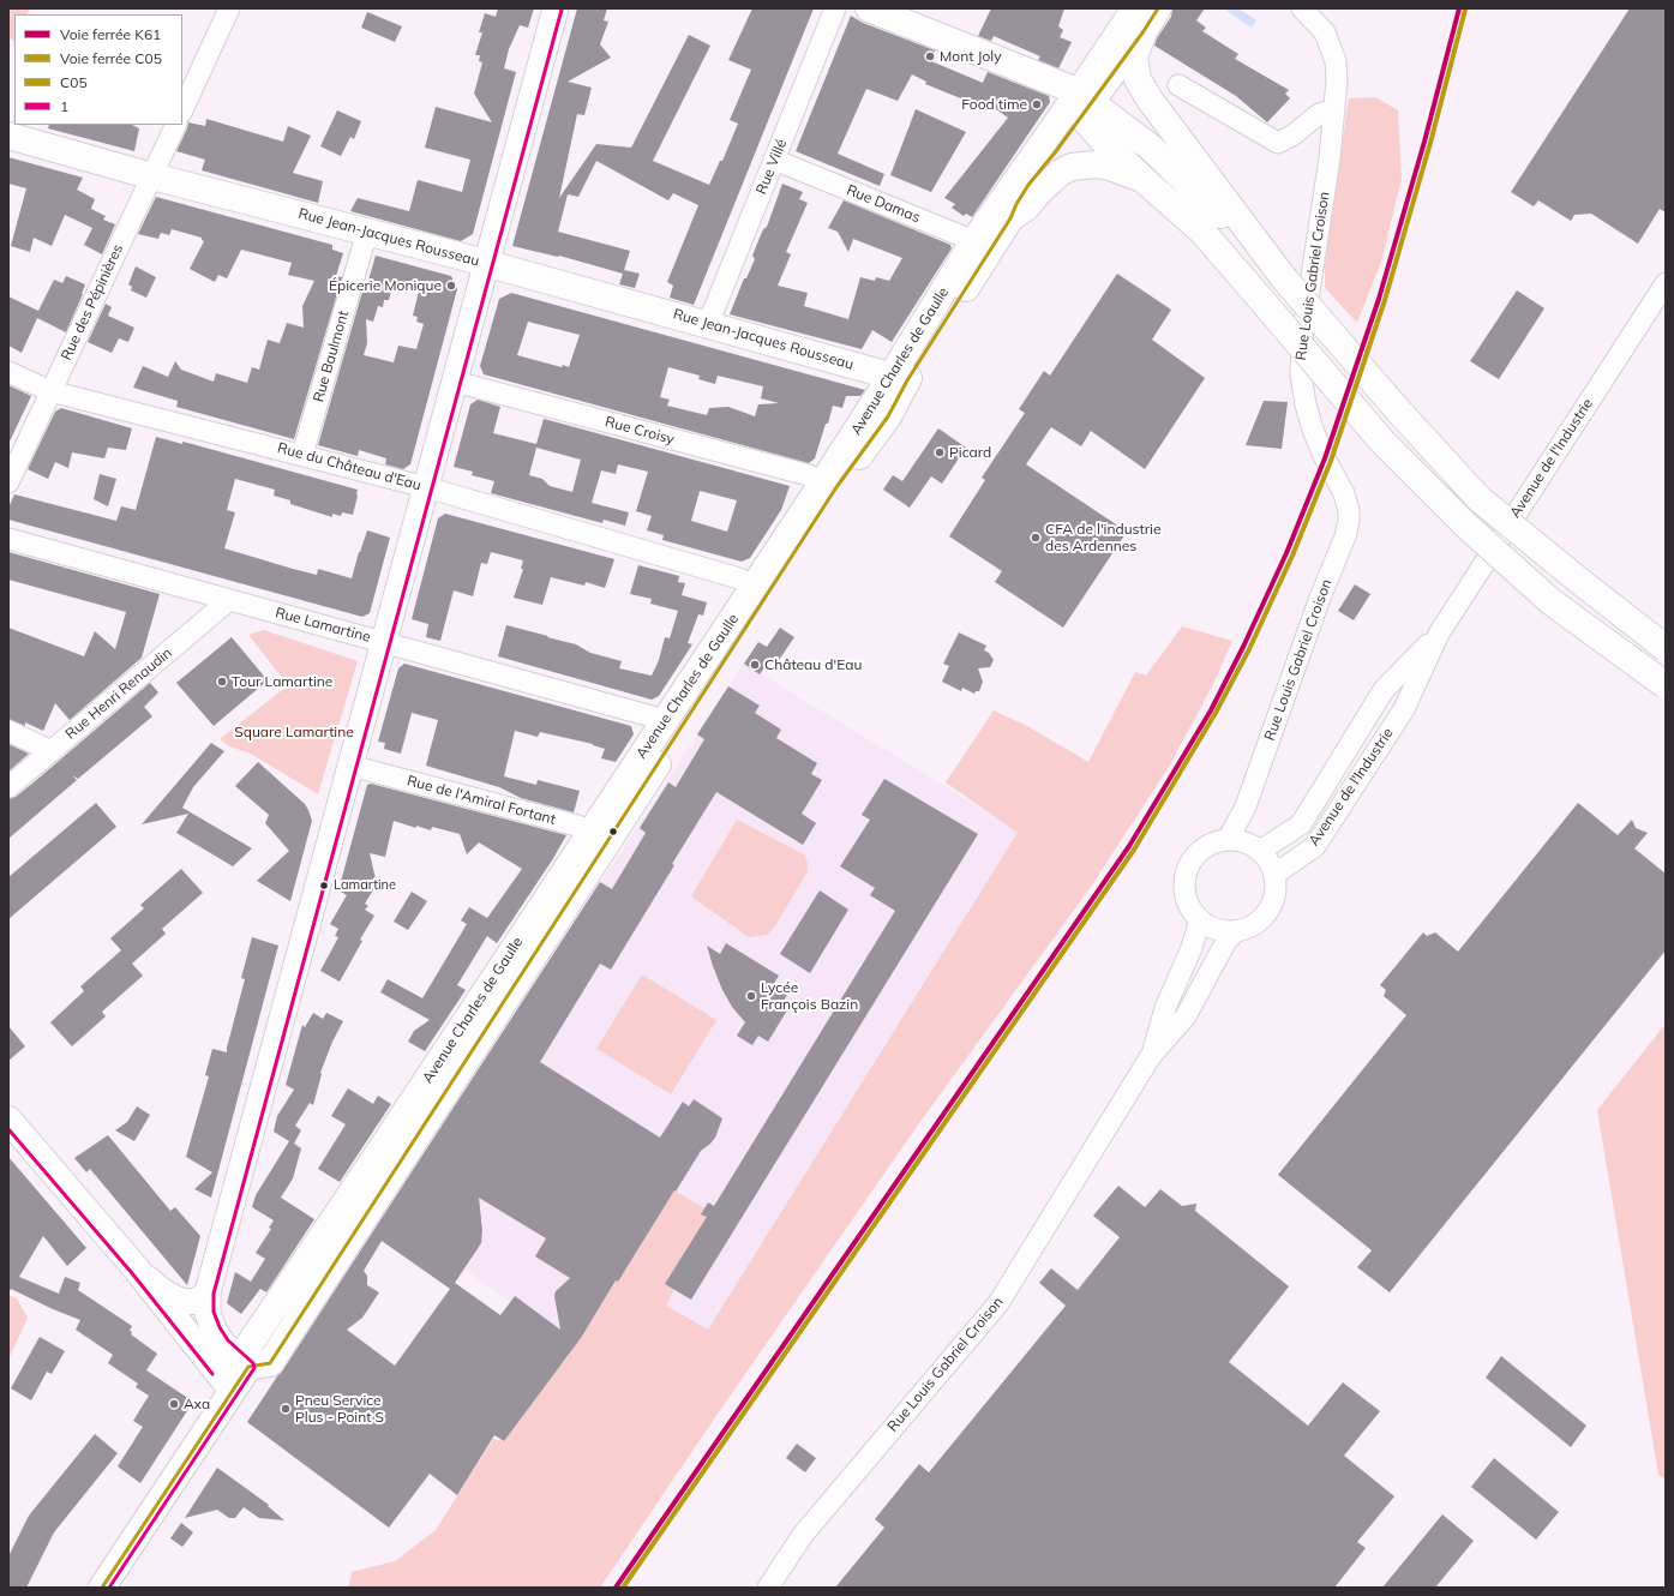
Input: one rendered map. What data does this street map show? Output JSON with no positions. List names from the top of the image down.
{
  "streets": {
    "main road": ["Rue Jean-Jacques Rousseau", "Avenue Charles de Gaulle"],
    "street": [
      "Rue Villé",
      "Rue Damas",
      "Rue Louis Gabriel Croison",
      "Rue des Pépinières",
      "Rue Baulmont",
      "Rue Croisy",
      "Avenue de l'Industrie",
      "Rue du Château d'Eau",
      "Rue Lamartine",
      "Rue Henri Renaudin",
      "Rue de l'Amiral Fortant"
    ]
  },
  "crossings": [
    ["Rue Villé", "Rue Damas"],
    ["Rue Villé", "Rue Jean-Jacques Rousseau"],
    ["Rue Damas", "Avenue Charles de Gaulle"],
    ["Rue Jean-Jacques Rousseau", "Rue des Pépinières"],
    ["Rue Jean-Jacques Rousseau", "Rue Baulmont"],
    ["Rue Jean-Jacques Rousseau", "Avenue Charles de Gaulle"],
    ["Rue Louis Gabriel Croison", "Avenue de l'Industrie"],
    ["Rue des Pépinières", "Rue du Château d'Eau"],
    ["Rue Baulmont", "Rue du Château d'Eau"],
    ["Avenue Charles de Gaulle", "Rue Croisy"],
    ["Avenue Charles de Gaulle", "Rue du Château d'Eau"],
    ["Avenue Charles de Gaulle", "Rue Lamartine"],
    ["Avenue Charles de Gaulle", "Rue de l'Amiral Fortant"],
    ["Rue Lamartine", "Rue Henri Renaudin"]
  ],
  "parks": ["Square Lamartine"],
  "places": [
    "Mont Joly",
    "Food time",
    "Épicerie Monique",
    "Picard",
    "CFA de l'industrie des Ardennes",
    "Château d'Eau",
    "Tour Lamartine",
    "Lamartine",
    "Lycée François Bazin",
    "Axa",
    "Pneu Service Plus - Point S"
  ],
  "lines": [
    "rail line K61",
    "transit line C05",
    "rail line C05",
    "transit line 1"
  ],
  "legend": [
    "Voie ferrée K61",
    "Voie ferrée C05",
    "C05",
    "1"
  ]
}
